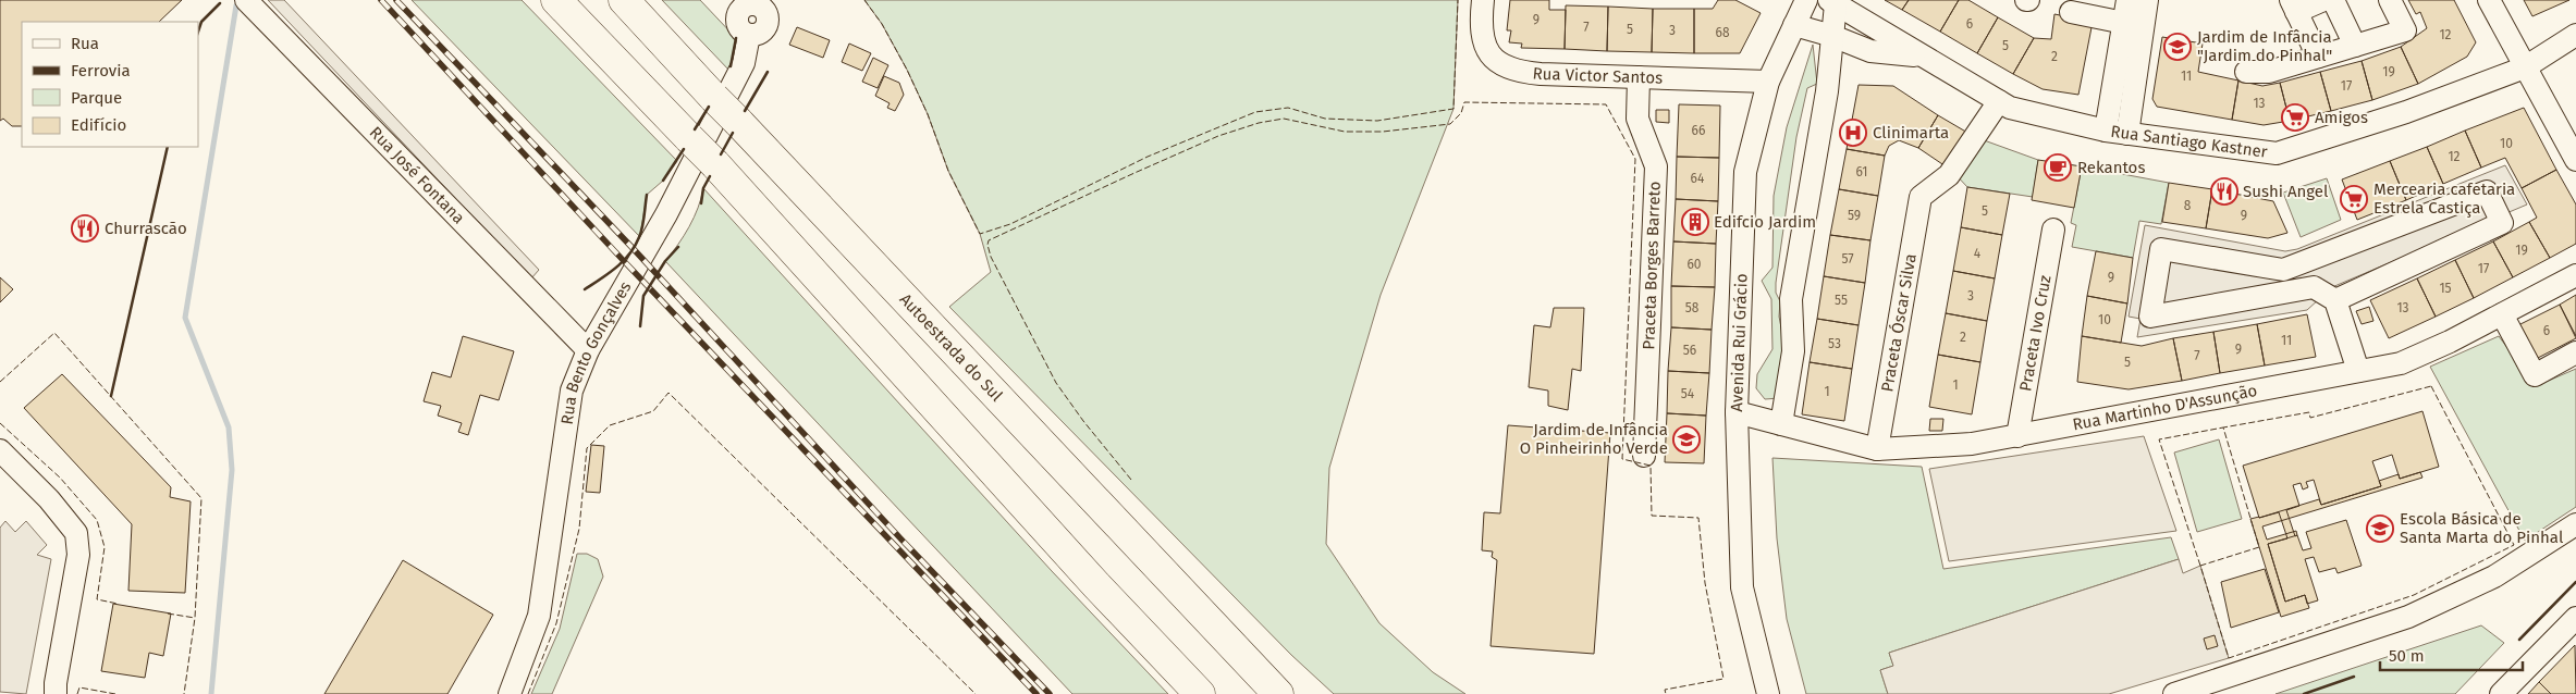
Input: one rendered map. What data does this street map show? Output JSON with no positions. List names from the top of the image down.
{
  "streets": {
    "highway": ["Autoestrada do Sul"],
    "street": [
      "Rua Victor Santos",
      "Rua Santiago Kastner",
      "Rua José Fontana",
      "Praceta Borges Barreto",
      "Praceta Óscar Silva",
      "Praceta Ivo Cruz",
      "Avenida Rui Grácio",
      "Rua Bento Gonçalves",
      "Rua Martinho D'Assunção"
    ]
  },
  "crossings": [
    ["Rua Victor Santos", "Praceta Borges Barreto"],
    ["Rua Victor Santos", "Avenida Rui Grácio"],
    ["Rua Santiago Kastner", "Praceta Óscar Silva"],
    ["Rua Santiago Kastner", "Avenida Rui Grácio"],
    ["Rua José Fontana", "Rua Bento Gonçalves"],
    ["Praceta Óscar Silva", "Rua Martinho D'Assunção"],
    ["Praceta Ivo Cruz", "Rua Martinho D'Assunção"],
    ["Avenida Rui Grácio", "Rua Martinho D'Assunção"]
  ],
  "places": {
    "school or university": ["Jardim de Infância \"Jardim do Pinhal\"", "Jardim de Infância O Pinheirinho Verde", "Escola Básica de Santa Marta do Pinhal"],
    "supermarket": ["Amigos", "Mercearia cafetaria Estrela Castiça"],
    "hospital": ["Clinimarta"],
    "cafe": ["Rekantos"],
    "restaurant": ["Sushi Angel", "Churrascão"],
    "building": ["Edifcio Jardim"]
  },
  "house_numbers": [
    "9",
    "6",
    "7",
    "5",
    "3",
    "68",
    "12",
    "5",
    "2",
    "19",
    "11",
    "17",
    "13",
    "66",
    "10",
    "12",
    "61",
    "64",
    "8",
    "5",
    "59",
    "9",
    "19",
    "4",
    "57",
    "60",
    "17",
    "9",
    "15",
    "3",
    "55",
    "58",
    "13",
    "10",
    "6",
    "2",
    "11",
    "53",
    "9",
    "56",
    "7",
    "5",
    "1",
    "1",
    "54"
  ],
  "legend": [
    "Rua",
    "Ferrovia",
    "Parque",
    "Edifício"
  ],
  "scale_bar": "50 m"
}
